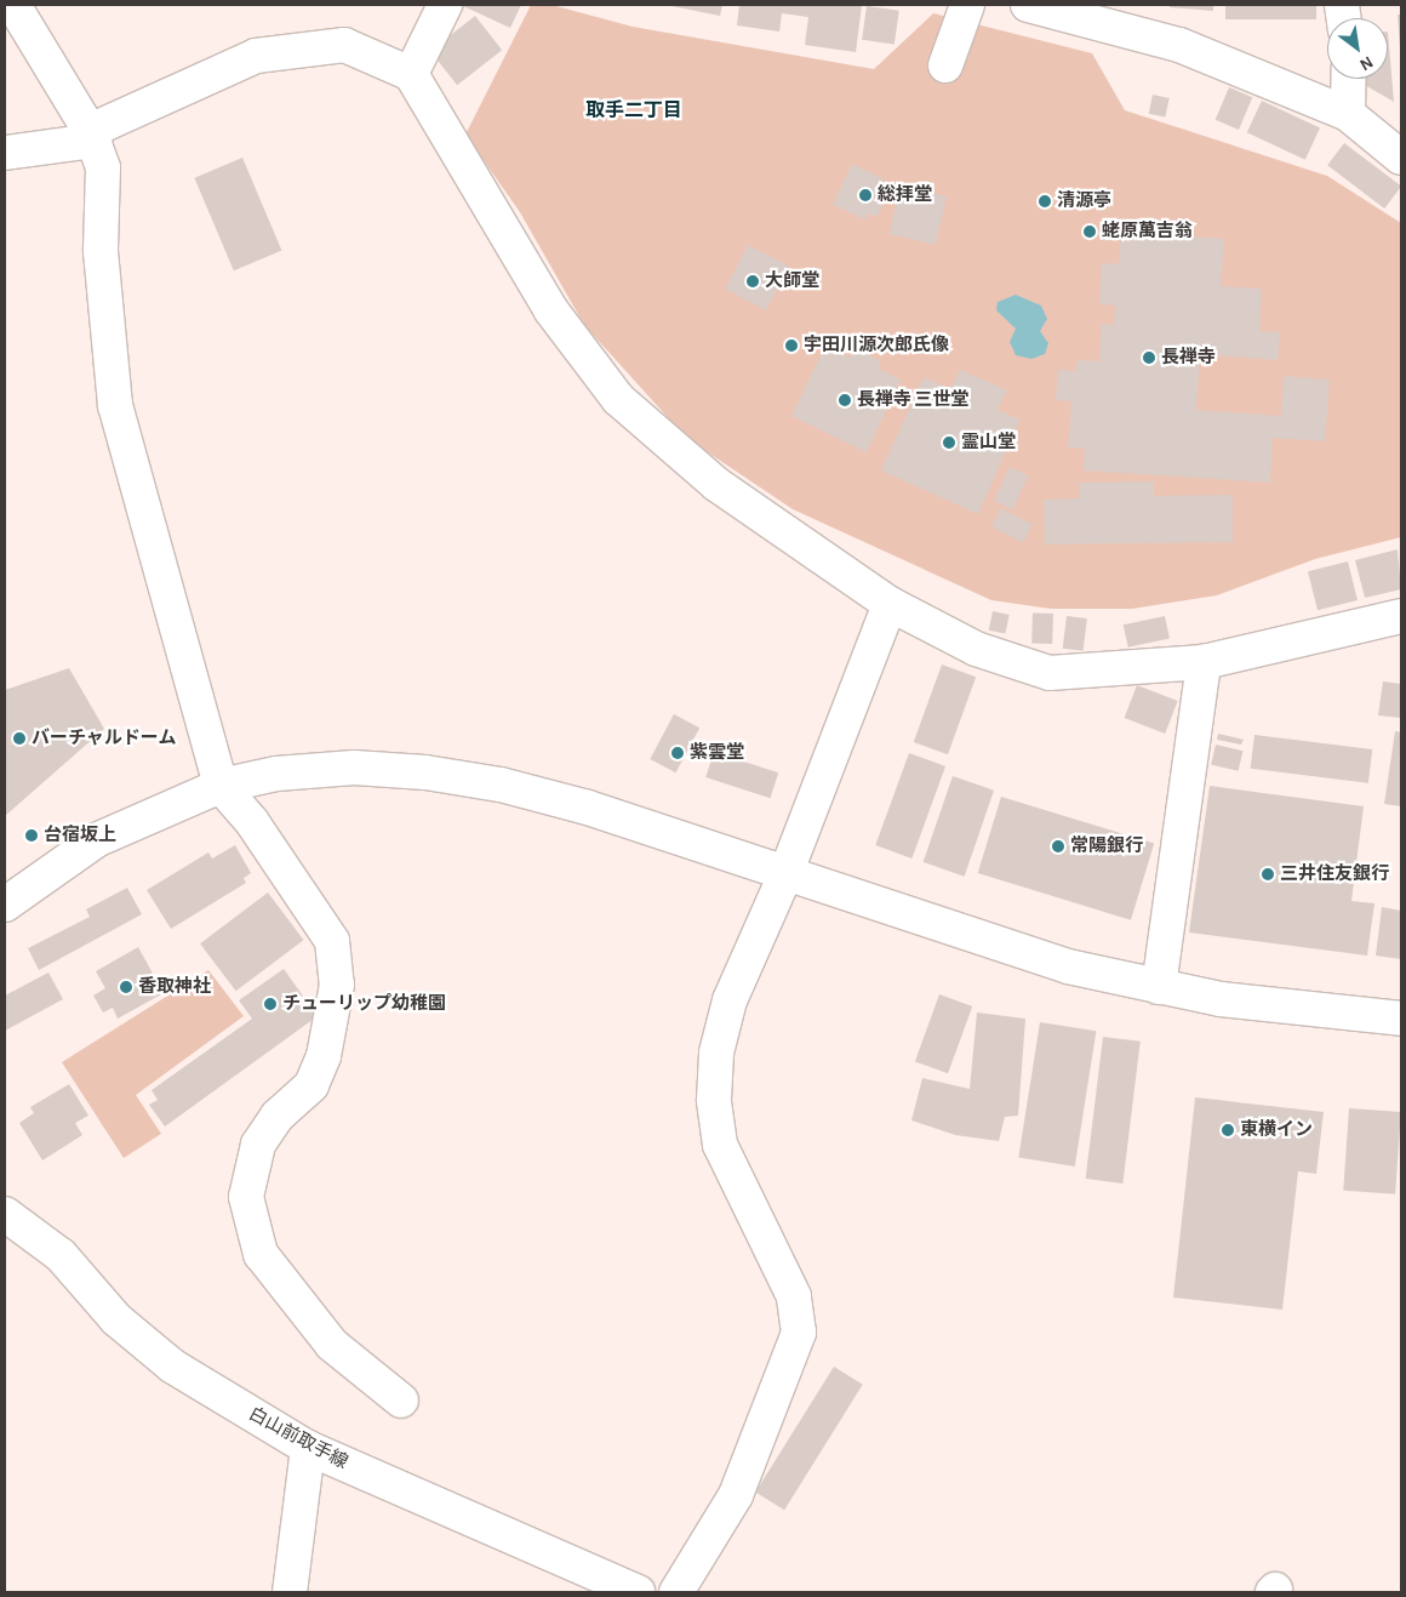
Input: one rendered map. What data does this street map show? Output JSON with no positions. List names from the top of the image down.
{
  "streets": {
    "street": ["白山前取手線"]
  },
  "districts": ["取手二丁目"],
  "places": [
    "総拝堂",
    "清源亭",
    "蛯原萬吉翁",
    "大師堂",
    "宇田川源次郎氏像",
    "長禅寺",
    "長禅寺 三世堂",
    "霊山堂",
    "バーチャルドーム",
    "紫雲堂",
    "台宿坂上",
    "常陽銀行",
    "三井住友銀行",
    "香取神社",
    "チューリップ幼稚園",
    "東横イン"
  ],
  "north": "bottom right"
}
